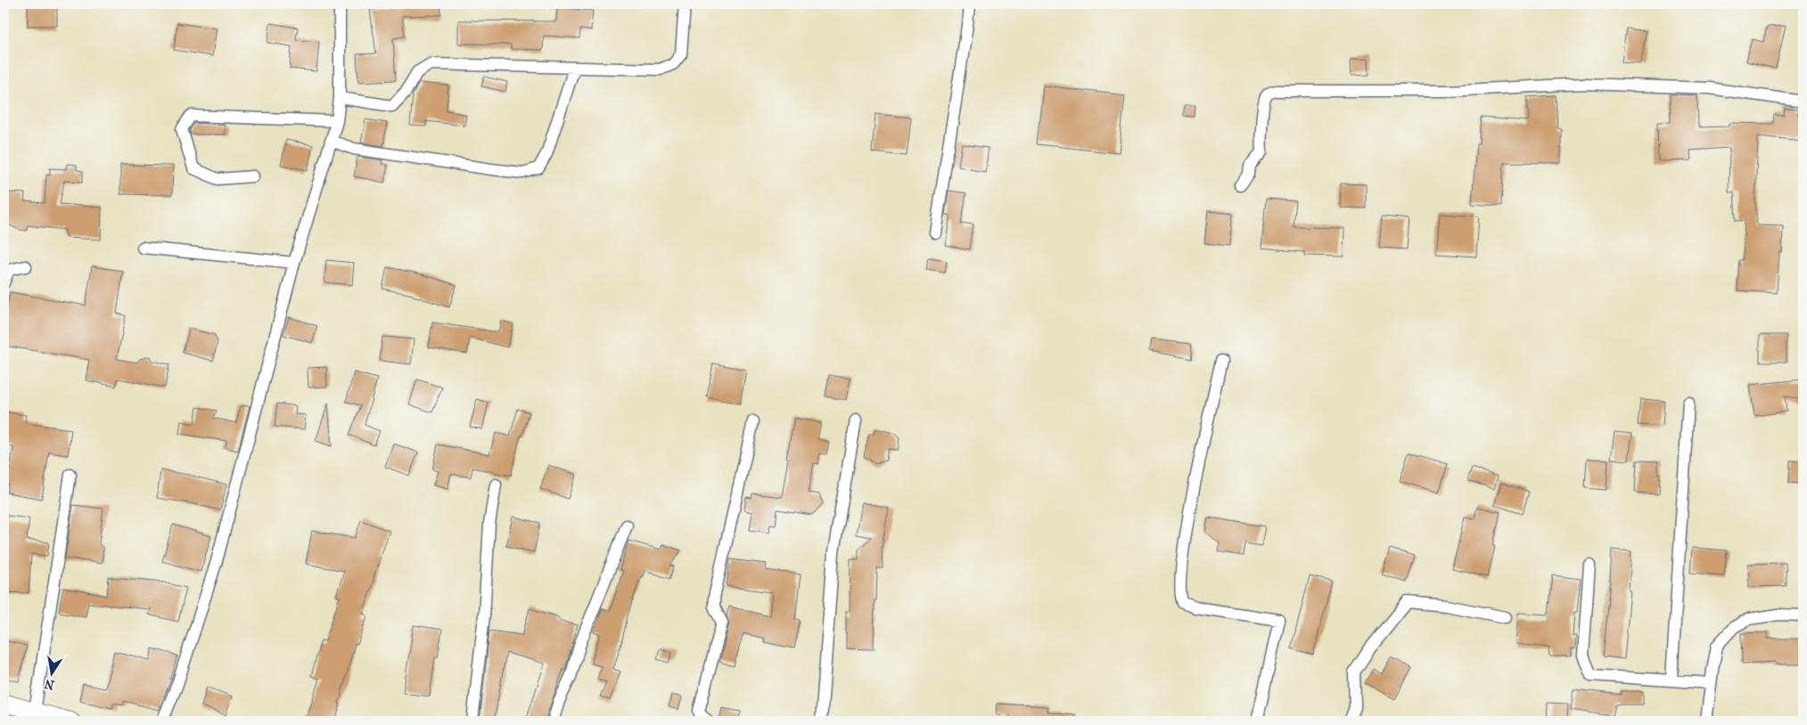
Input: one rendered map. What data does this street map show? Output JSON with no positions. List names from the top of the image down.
{
  "north": "bottom"
}
